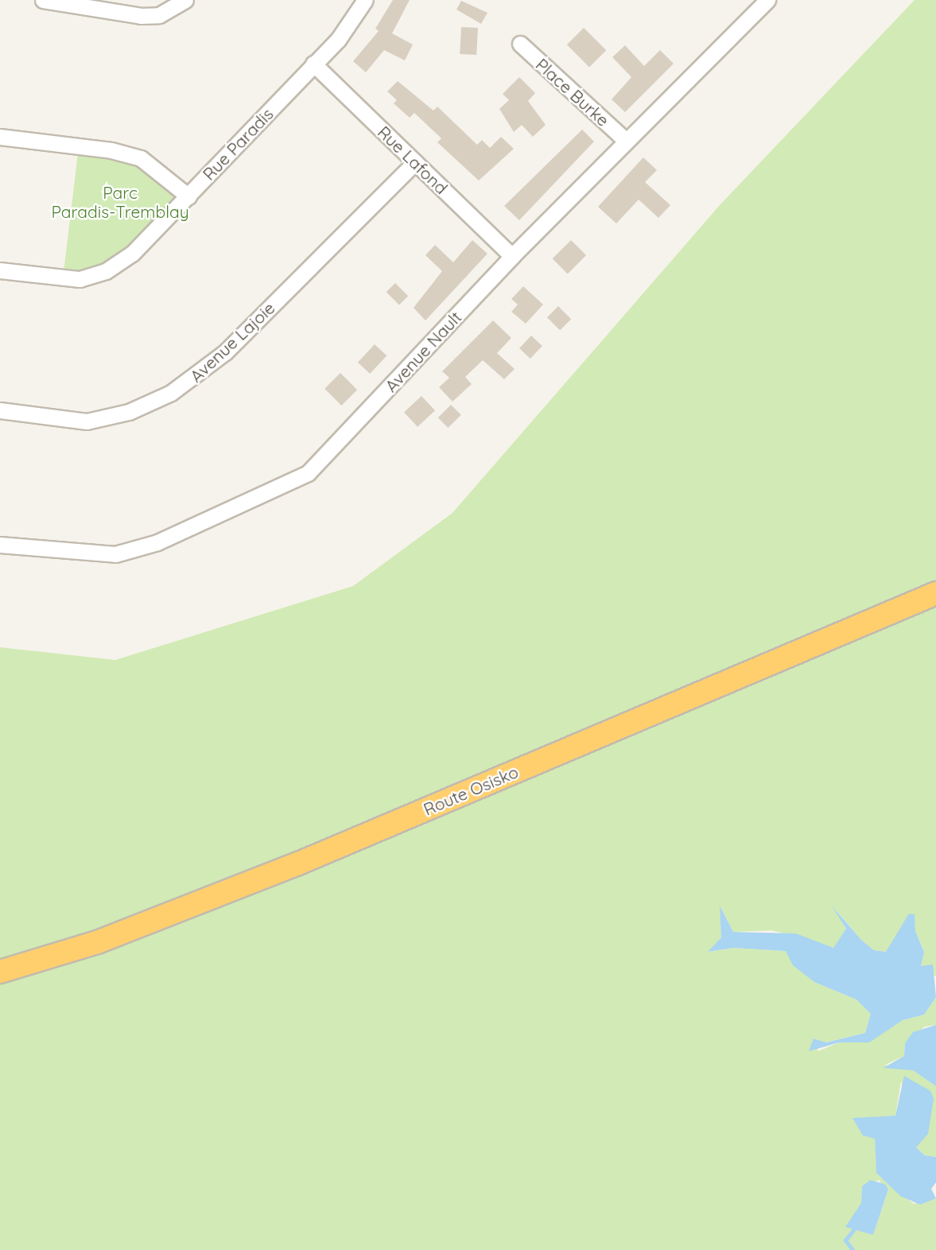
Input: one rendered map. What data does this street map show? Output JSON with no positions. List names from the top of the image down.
{
  "streets": {
    "highway": ["Route Osisko"],
    "street": [
      "Place Burke",
      "Rue Paradis",
      "Rue Lafond",
      "Avenue Lajoie",
      "Avenue Nault"
    ]
  },
  "crossings": [
    ["Place Burke", "Avenue Nault"],
    ["Rue Paradis", "Rue Lafond"],
    ["Rue Lafond", "Avenue Lajoie"],
    ["Rue Lafond", "Avenue Nault"]
  ],
  "parks": ["Parc Paradis-Tremblay"]
}
